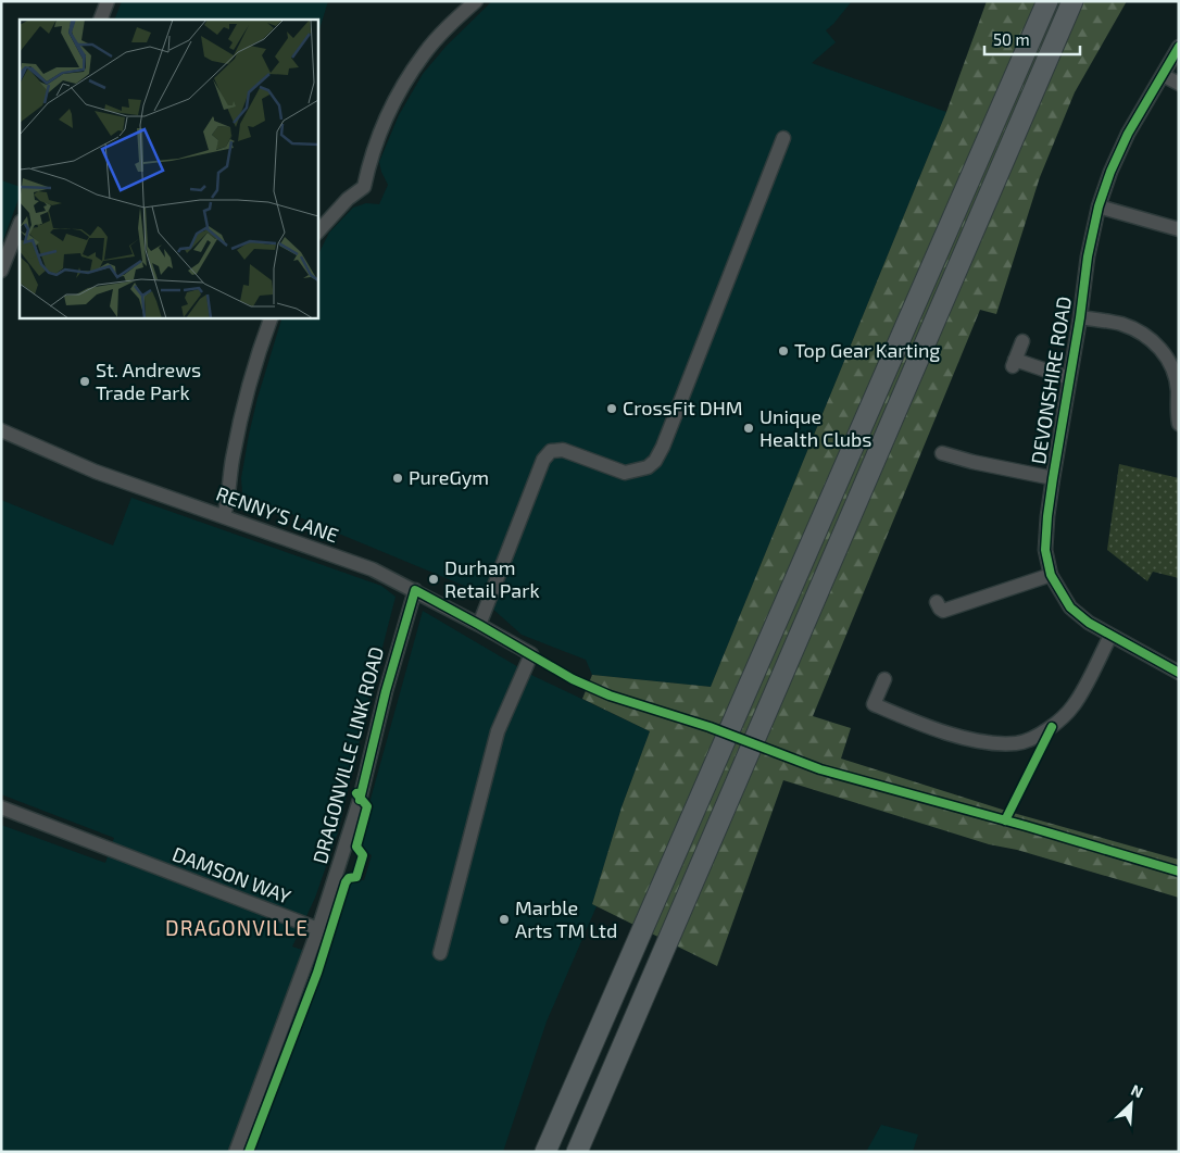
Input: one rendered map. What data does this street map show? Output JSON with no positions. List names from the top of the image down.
{
  "streets": {
    "street": [
      "DEVONSHIRE ROAD",
      "RENNY'S LANE",
      "DRAGONVILLE LINK ROAD",
      "DAMSON WAY"
    ]
  },
  "crossings": [
    ["RENNY'S LANE", "DRAGONVILLE LINK ROAD"],
    ["DRAGONVILLE LINK ROAD", "DAMSON WAY"]
  ],
  "districts": ["DRAGONVILLE"],
  "places": [
    "Top Gear Karting",
    "St. Andrews Trade Park",
    "CrossFit DHM",
    "Unique Health Clubs",
    "PureGym",
    "Durham Retail Park",
    "Marble Arts TM Ltd"
  ],
  "scale_bar": "50 m",
  "north": "top right"
}
